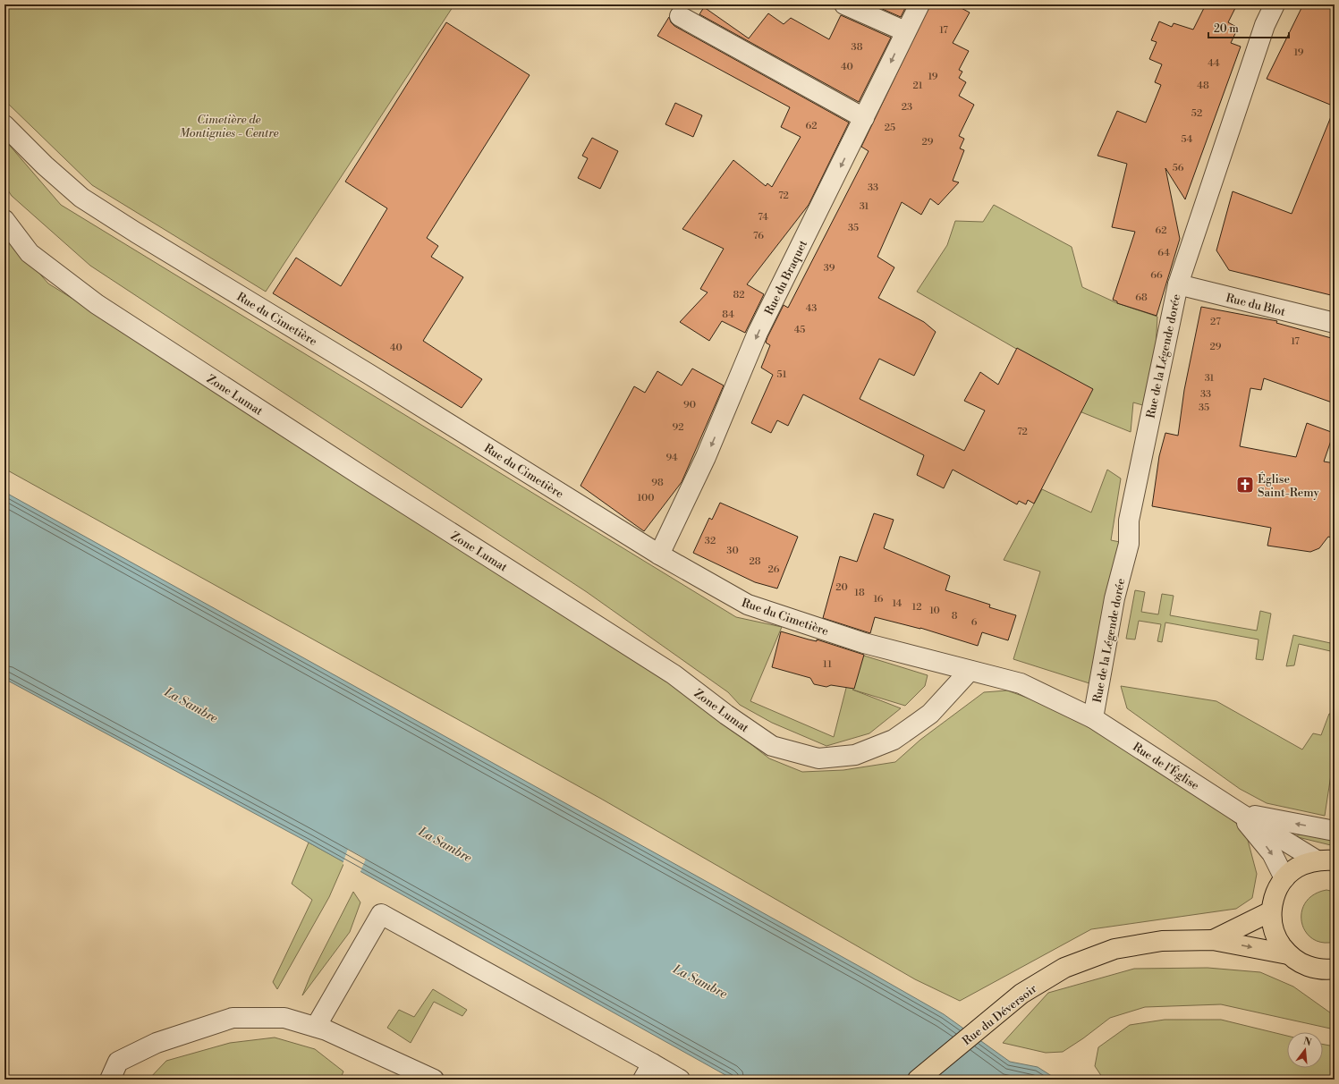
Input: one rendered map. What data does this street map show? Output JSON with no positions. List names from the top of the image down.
{
  "streets": {
    "main road": ["Rue du Déversoir"],
    "street": [
      "Rue du Braquet",
      "Rue du Blot",
      "Rue du Cimetière",
      "Rue de la Légende dorée",
      "Zone Lumat",
      "Rue de l'Église"
    ]
  },
  "crossings": [
    ["Rue du Braquet", "Rue du Cimetière"],
    ["Rue du Blot", "Rue de la Légende dorée"],
    ["Rue du Cimetière", "Rue de la Légende dorée"],
    ["Rue du Cimetière", "Zone Lumat"],
    ["Rue du Cimetière", "Rue de l'Église"],
    ["Rue de la Légende dorée", "Rue de l'Église"]
  ],
  "one_way": ["Rue du Braquet"],
  "water": ["La Sambre"],
  "parks": ["Cimetière de Montignies - Centre"],
  "places": {
    "church": ["Église Saint-Remy"]
  },
  "house_numbers": [
    "17",
    "38",
    "19",
    "44",
    "40",
    "19",
    "21",
    "48",
    "23",
    "52",
    "62",
    "25",
    "54",
    "29",
    "56",
    "33",
    "72",
    "31",
    "74",
    "35",
    "62",
    "76",
    "64",
    "39",
    "66",
    "82",
    "68",
    "43",
    "84",
    "27",
    "45",
    "17",
    "29",
    "40",
    "51",
    "31",
    "33",
    "90",
    "35",
    "92",
    "72",
    "94",
    "98",
    "100",
    "32",
    "30",
    "28",
    "26",
    "20",
    "18",
    "16",
    "14",
    "12",
    "10",
    "8",
    "6",
    "11"
  ],
  "scale_bar": "20 m",
  "north": "top"
}
